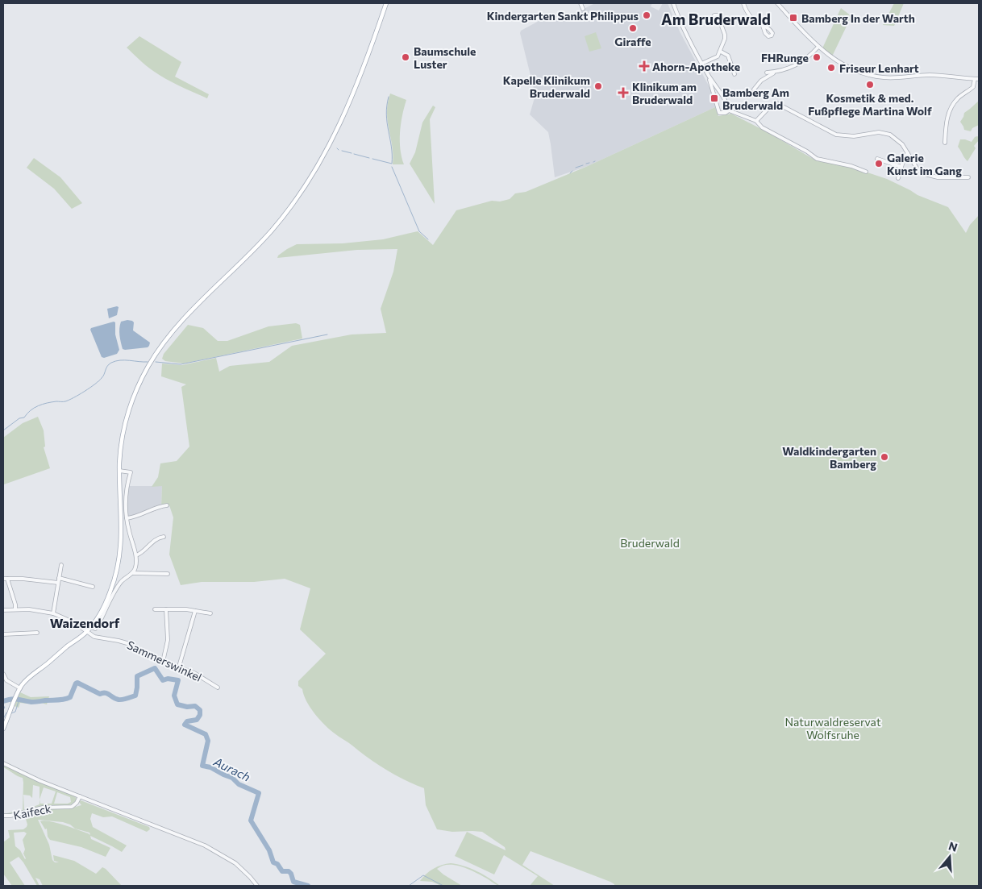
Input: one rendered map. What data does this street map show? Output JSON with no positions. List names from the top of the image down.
{
  "streets": {
    "street": ["Sammerswinkel", "Kaifeck"]
  },
  "districts": ["Am Bruderwald", "Waizendorf"],
  "water": ["Aurach"],
  "parks": ["Bruderwald", "Naturwaldreservat Wolfsruhe"],
  "places": {
    "other": [
      "Kindergarten Sankt Philippus",
      "Giraffe",
      "Baumschule Luster",
      "FHRunge",
      "Friseur Lenhart",
      "Kosmetik & med. Fußpflege Martina Wolf",
      "Kapelle Klinikum Bruderwald",
      "Galerie Kunst im Gang",
      "Waldkindergarten Bamberg"
    ],
    "transit": ["Bamberg In der Warth", "Bamberg Am Bruderwald"],
    "health": ["Ahorn-Apotheke", "Klinikum am Bruderwald"]
  },
  "north": "top"
}
